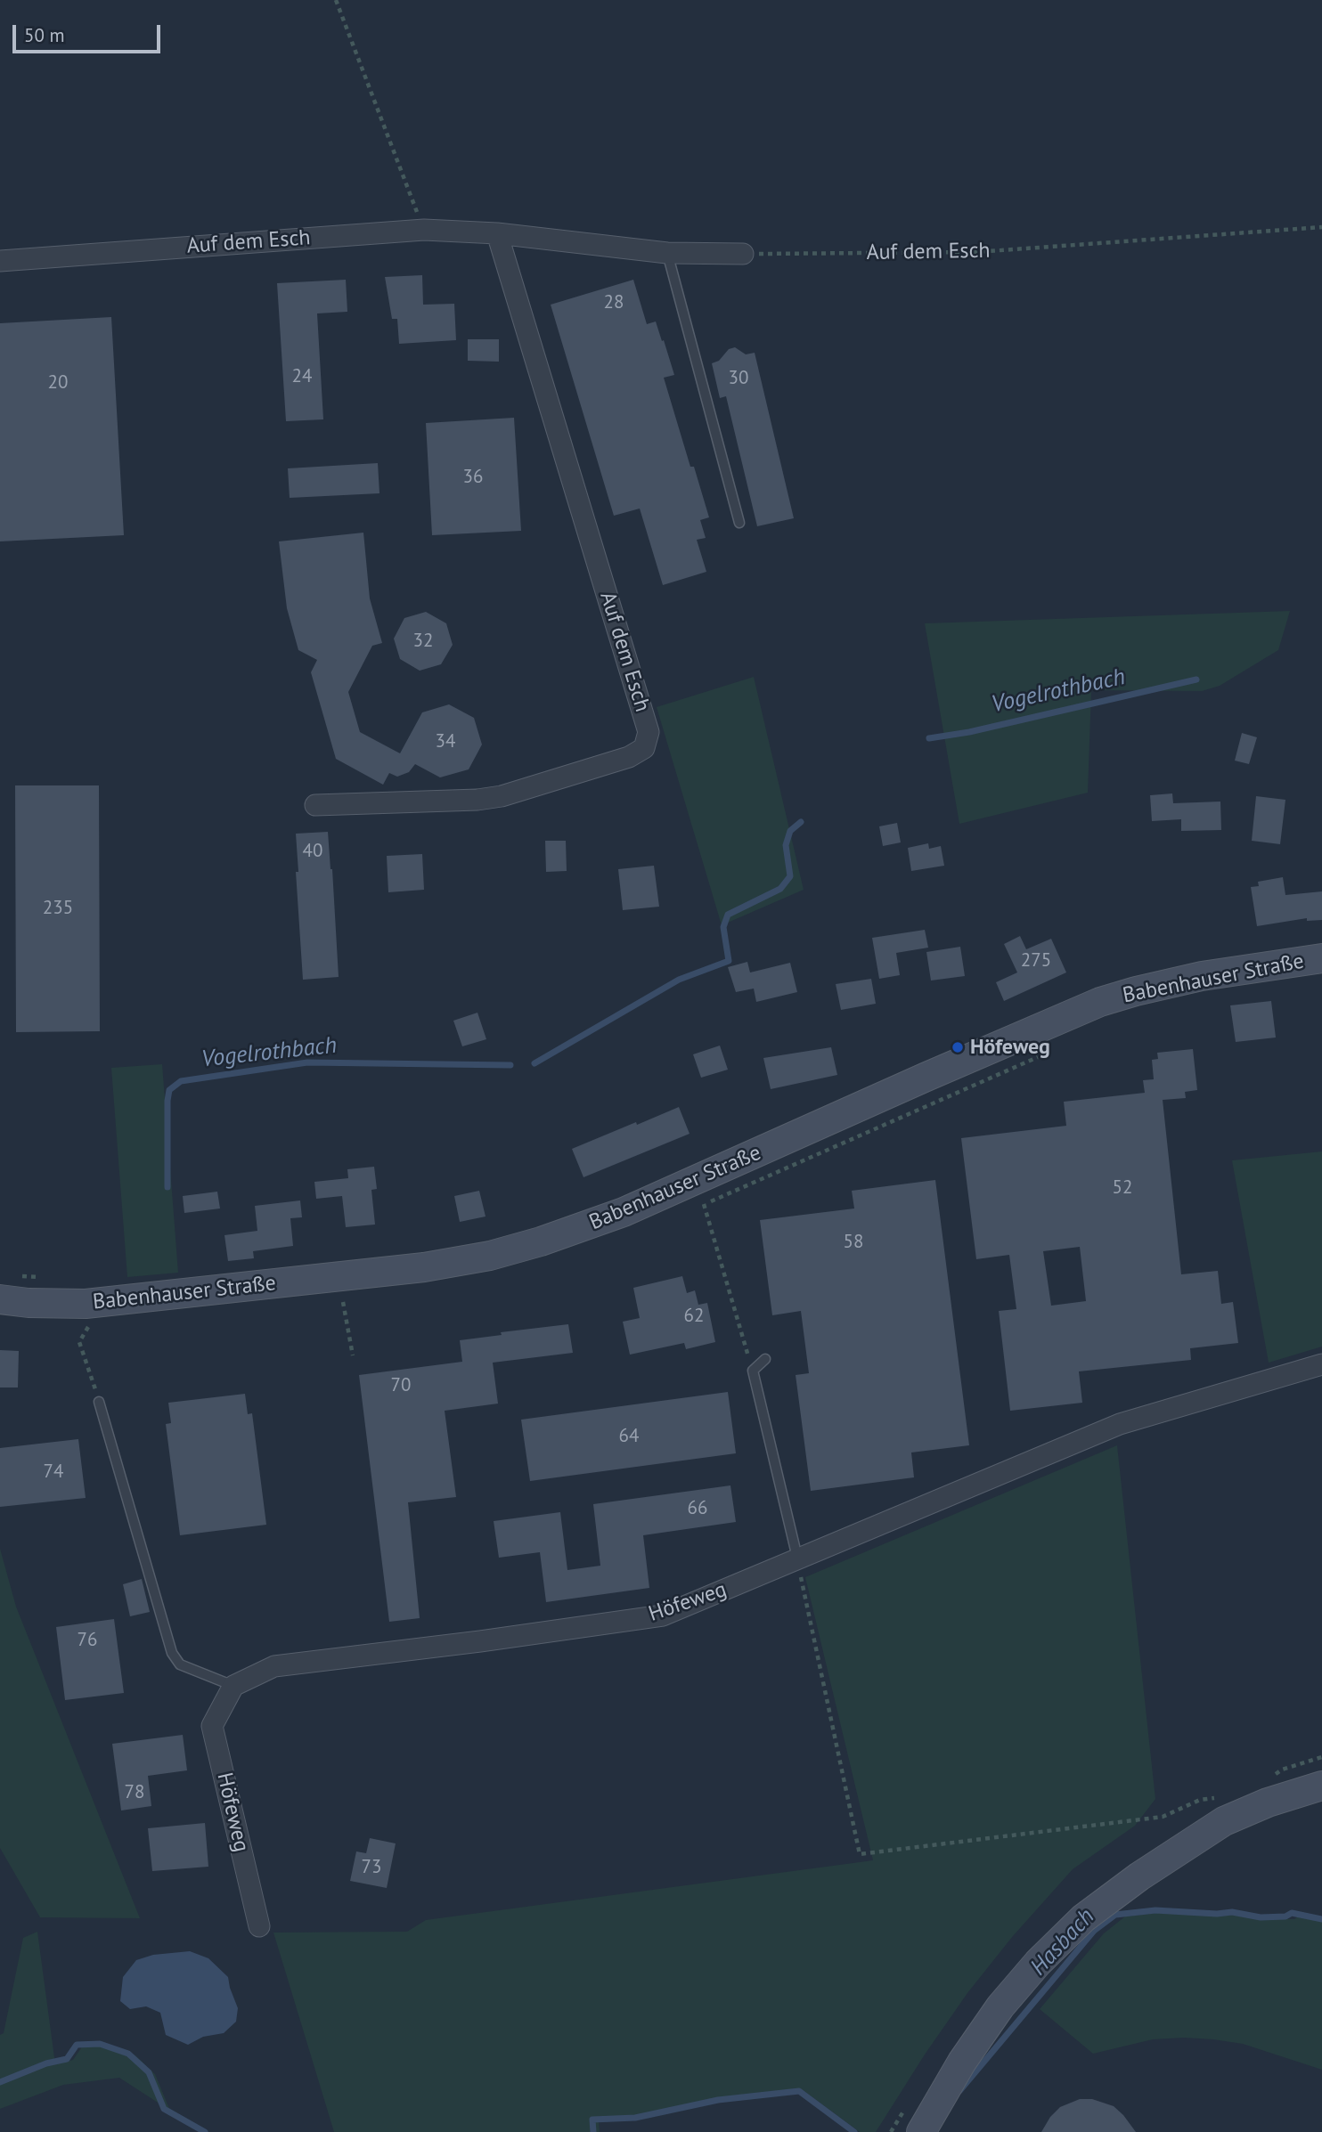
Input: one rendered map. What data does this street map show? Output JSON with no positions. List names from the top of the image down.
{
  "streets": {
    "main road": ["Babenhauser Straße"],
    "street": ["Auf dem Esch", "Höfeweg"]
  },
  "water": ["Vogelrothbach", "Hasbach"],
  "places": ["Höfeweg"],
  "house_numbers": [
    "28",
    "24",
    "30",
    "20",
    "36",
    "32",
    "34",
    "40",
    "235",
    "275",
    "52",
    "58",
    "62",
    "70",
    "64",
    "74",
    "66",
    "76",
    "78",
    "73"
  ],
  "scale_bar": "50 m"
}
